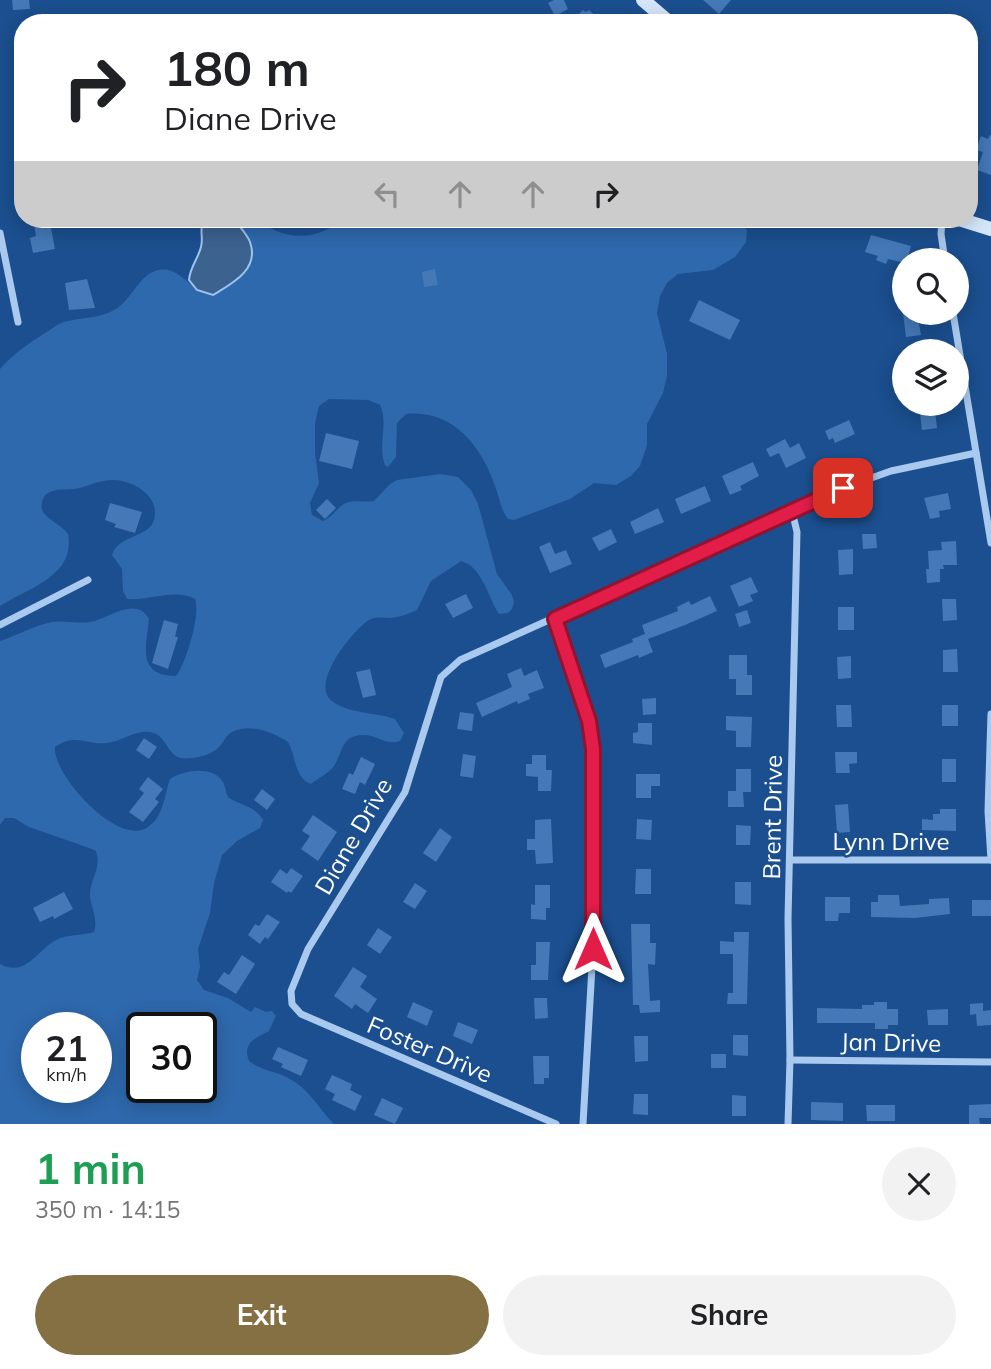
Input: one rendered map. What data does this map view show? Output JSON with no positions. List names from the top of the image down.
{
  "streets": {
    "street": [
      "Brent Drive",
      "Diane Drive",
      "Lynn Drive",
      "Jan Drive",
      "Foster Drive"
    ]
  },
  "crossings": [
    ["Brent Drive", "Diane Drive"],
    ["Brent Drive", "Lynn Drive"],
    ["Brent Drive", "Jan Drive"],
    ["Diane Drive", "Foster Drive"]
  ],
  "page": {
    "turn": ["180 m", "Diane Drive"],
    "speed": "21 km/h",
    "limit": "30",
    "heading": ["1 min", "350 m · 14:15"],
    "buttons": ["Exit", "Share"]
  }
}
